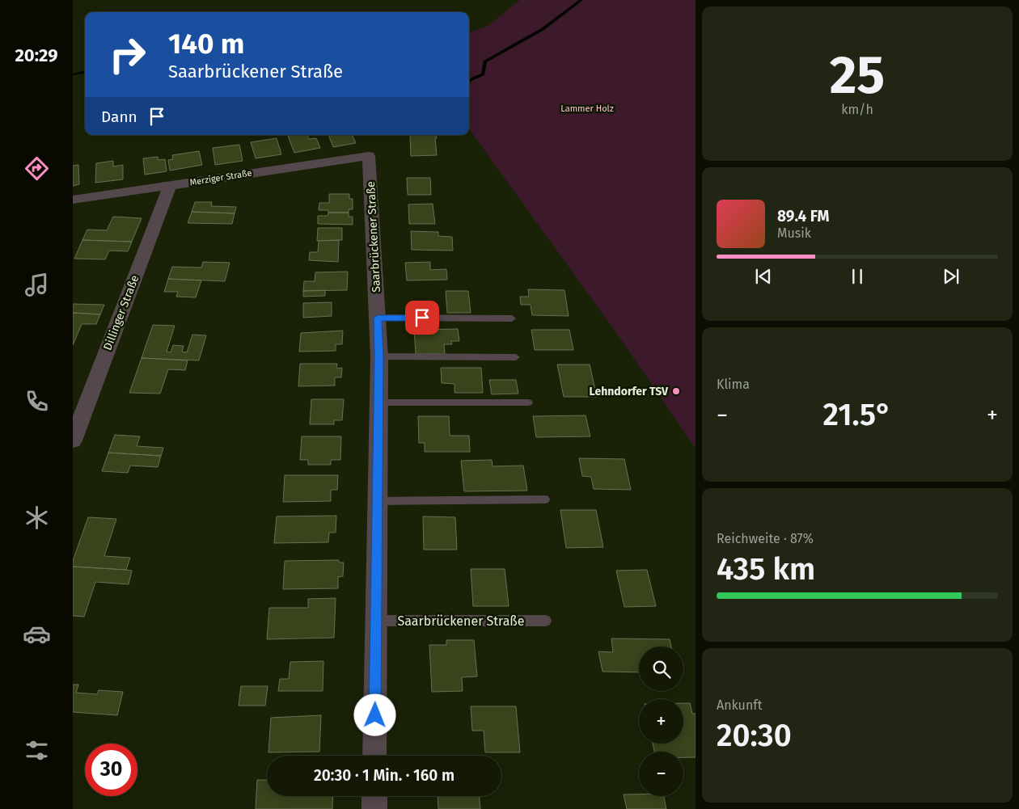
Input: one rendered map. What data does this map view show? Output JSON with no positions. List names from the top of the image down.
{
  "streets": {
    "street": ["Merziger Straße", "Saarbrückener Straße", "Dillinger Straße"]
  },
  "crossings": [
    ["Merziger Straße", "Saarbrückener Straße"],
    ["Merziger Straße", "Dillinger Straße"]
  ],
  "parks": ["Lammer Holz"],
  "places": ["Lehndorfer TSV"],
  "page": {
    "tabs": "20:29",
    "tile": [
      ["25", "km/h"],
      "Klima",
      ["Reichweite · 87%", "435 km"],
      ["Ankunft", "20:30"]
    ],
    "turn": ["140 m", "Saarbrückener Straße"],
    "then": "Dann",
    "song": ["89.4 FM", "Musik"],
    "heat": ["−", "21.5°", "+"],
    "map_buttons": ["+", "−"],
    "limit": "30",
    "trip": "20:30 · 1 Min. · 160 m"
  }
}
